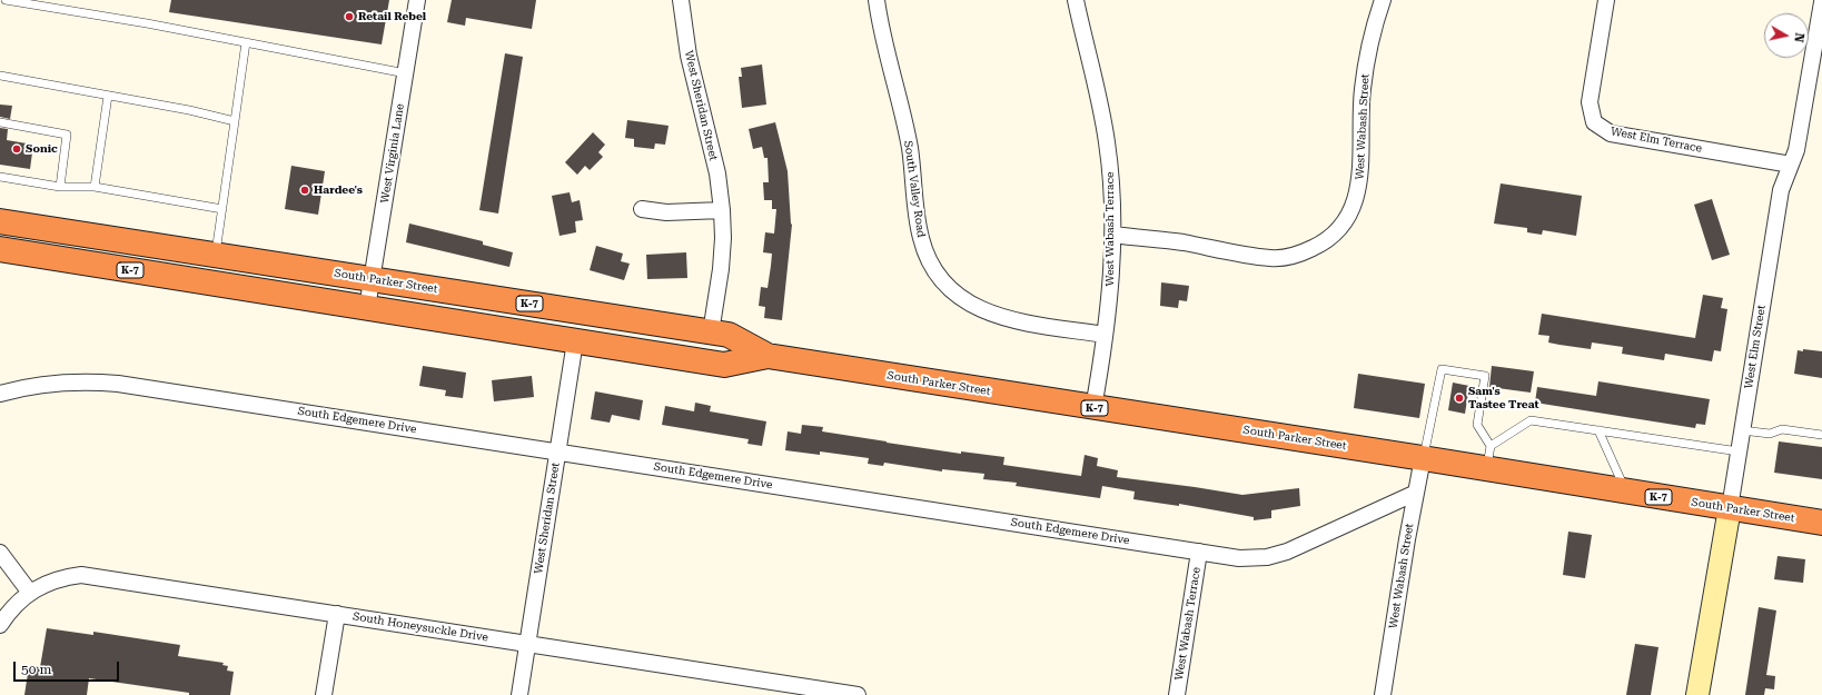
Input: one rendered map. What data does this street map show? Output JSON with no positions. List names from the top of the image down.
{
  "streets": {
    "highway": ["K-7", "South Parker Street"],
    "street": [
      "West Sheridan Street",
      "West Wabash Street",
      "West Elm Terrace",
      "West Virginia Lane",
      "South Valley Road",
      "West Wabash Terrace",
      "West Elm Street",
      "South Edgemere Drive",
      "South Honeysuckle Drive"
    ]
  },
  "crossings": [
    ["West Sheridan Street", "South Parker Street"],
    ["West Sheridan Street", "South Edgemere Drive"],
    ["West Sheridan Street", "South Honeysuckle Drive"],
    ["West Wabash Street", "West Wabash Terrace"],
    ["West Wabash Street", "South Parker Street"],
    ["West Wabash Street", "South Edgemere Drive"],
    ["West Elm Terrace", "West Elm Street"],
    ["West Virginia Lane", "South Parker Street"],
    ["South Valley Road", "West Wabash Terrace"],
    ["West Wabash Terrace", "South Parker Street"],
    ["West Wabash Terrace", "South Edgemere Drive"],
    ["South Parker Street", "West Elm Street"]
  ],
  "places": [
    "Retail Rebel",
    "Sonic",
    "Hardee's",
    "Sam's Tastee Treat"
  ],
  "scale_bar": "50 m",
  "north": "right"
}
